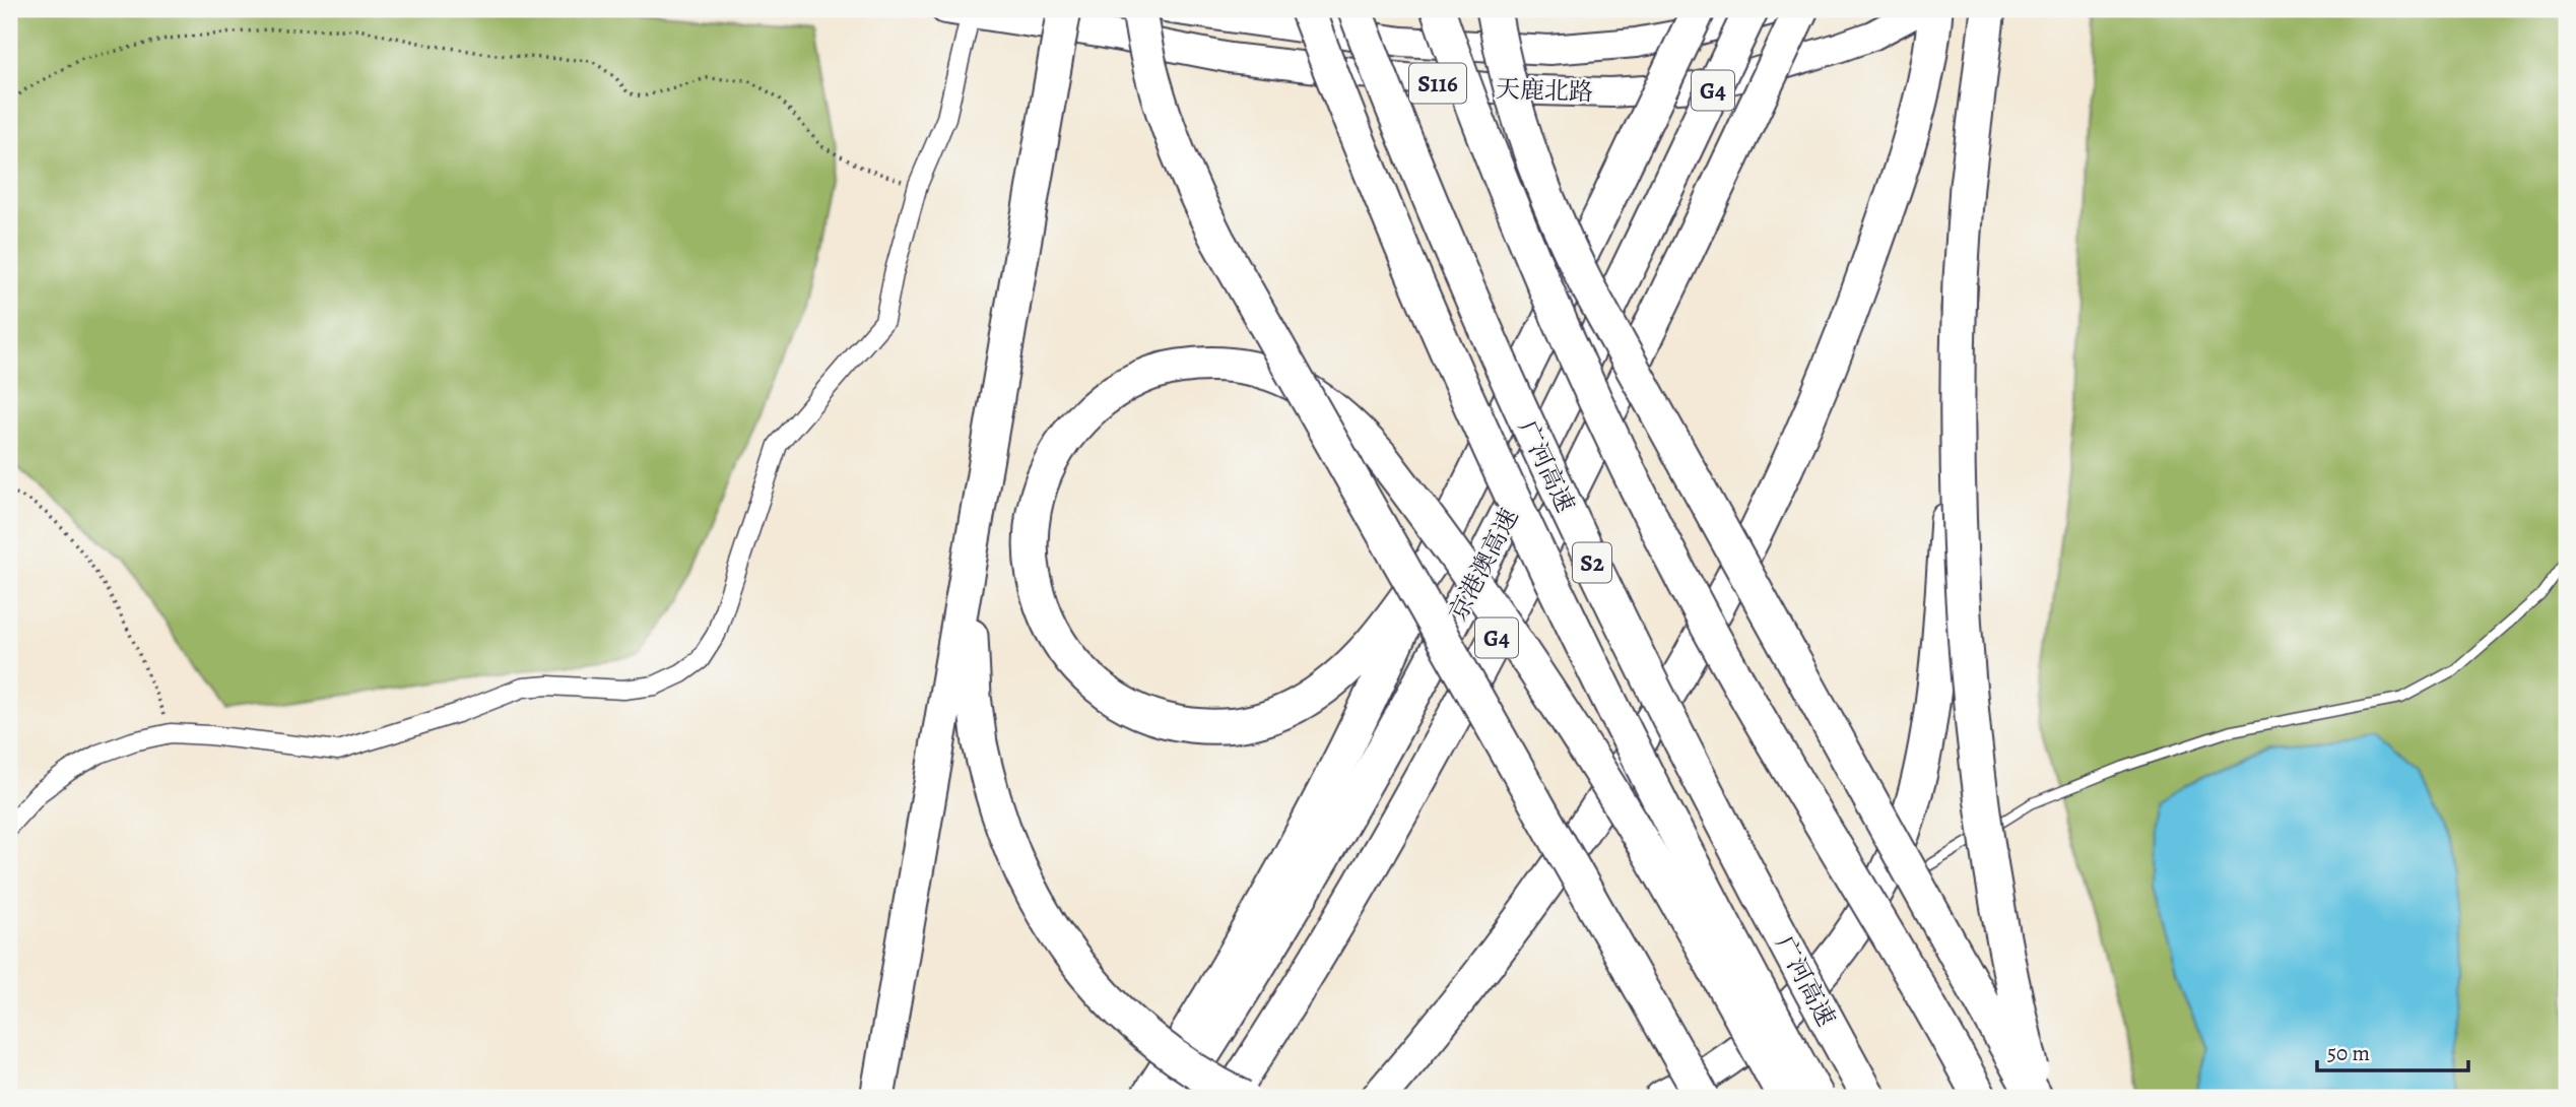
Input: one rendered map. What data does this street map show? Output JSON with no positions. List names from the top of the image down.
{
  "streets": {
    "highway": [
      "G4",
      "广河高速",
      "S2",
      "京港澳高速"
    ],
    "main road": ["S116", "天鹿北路"]
  },
  "scale_bar": "50 m"
}
